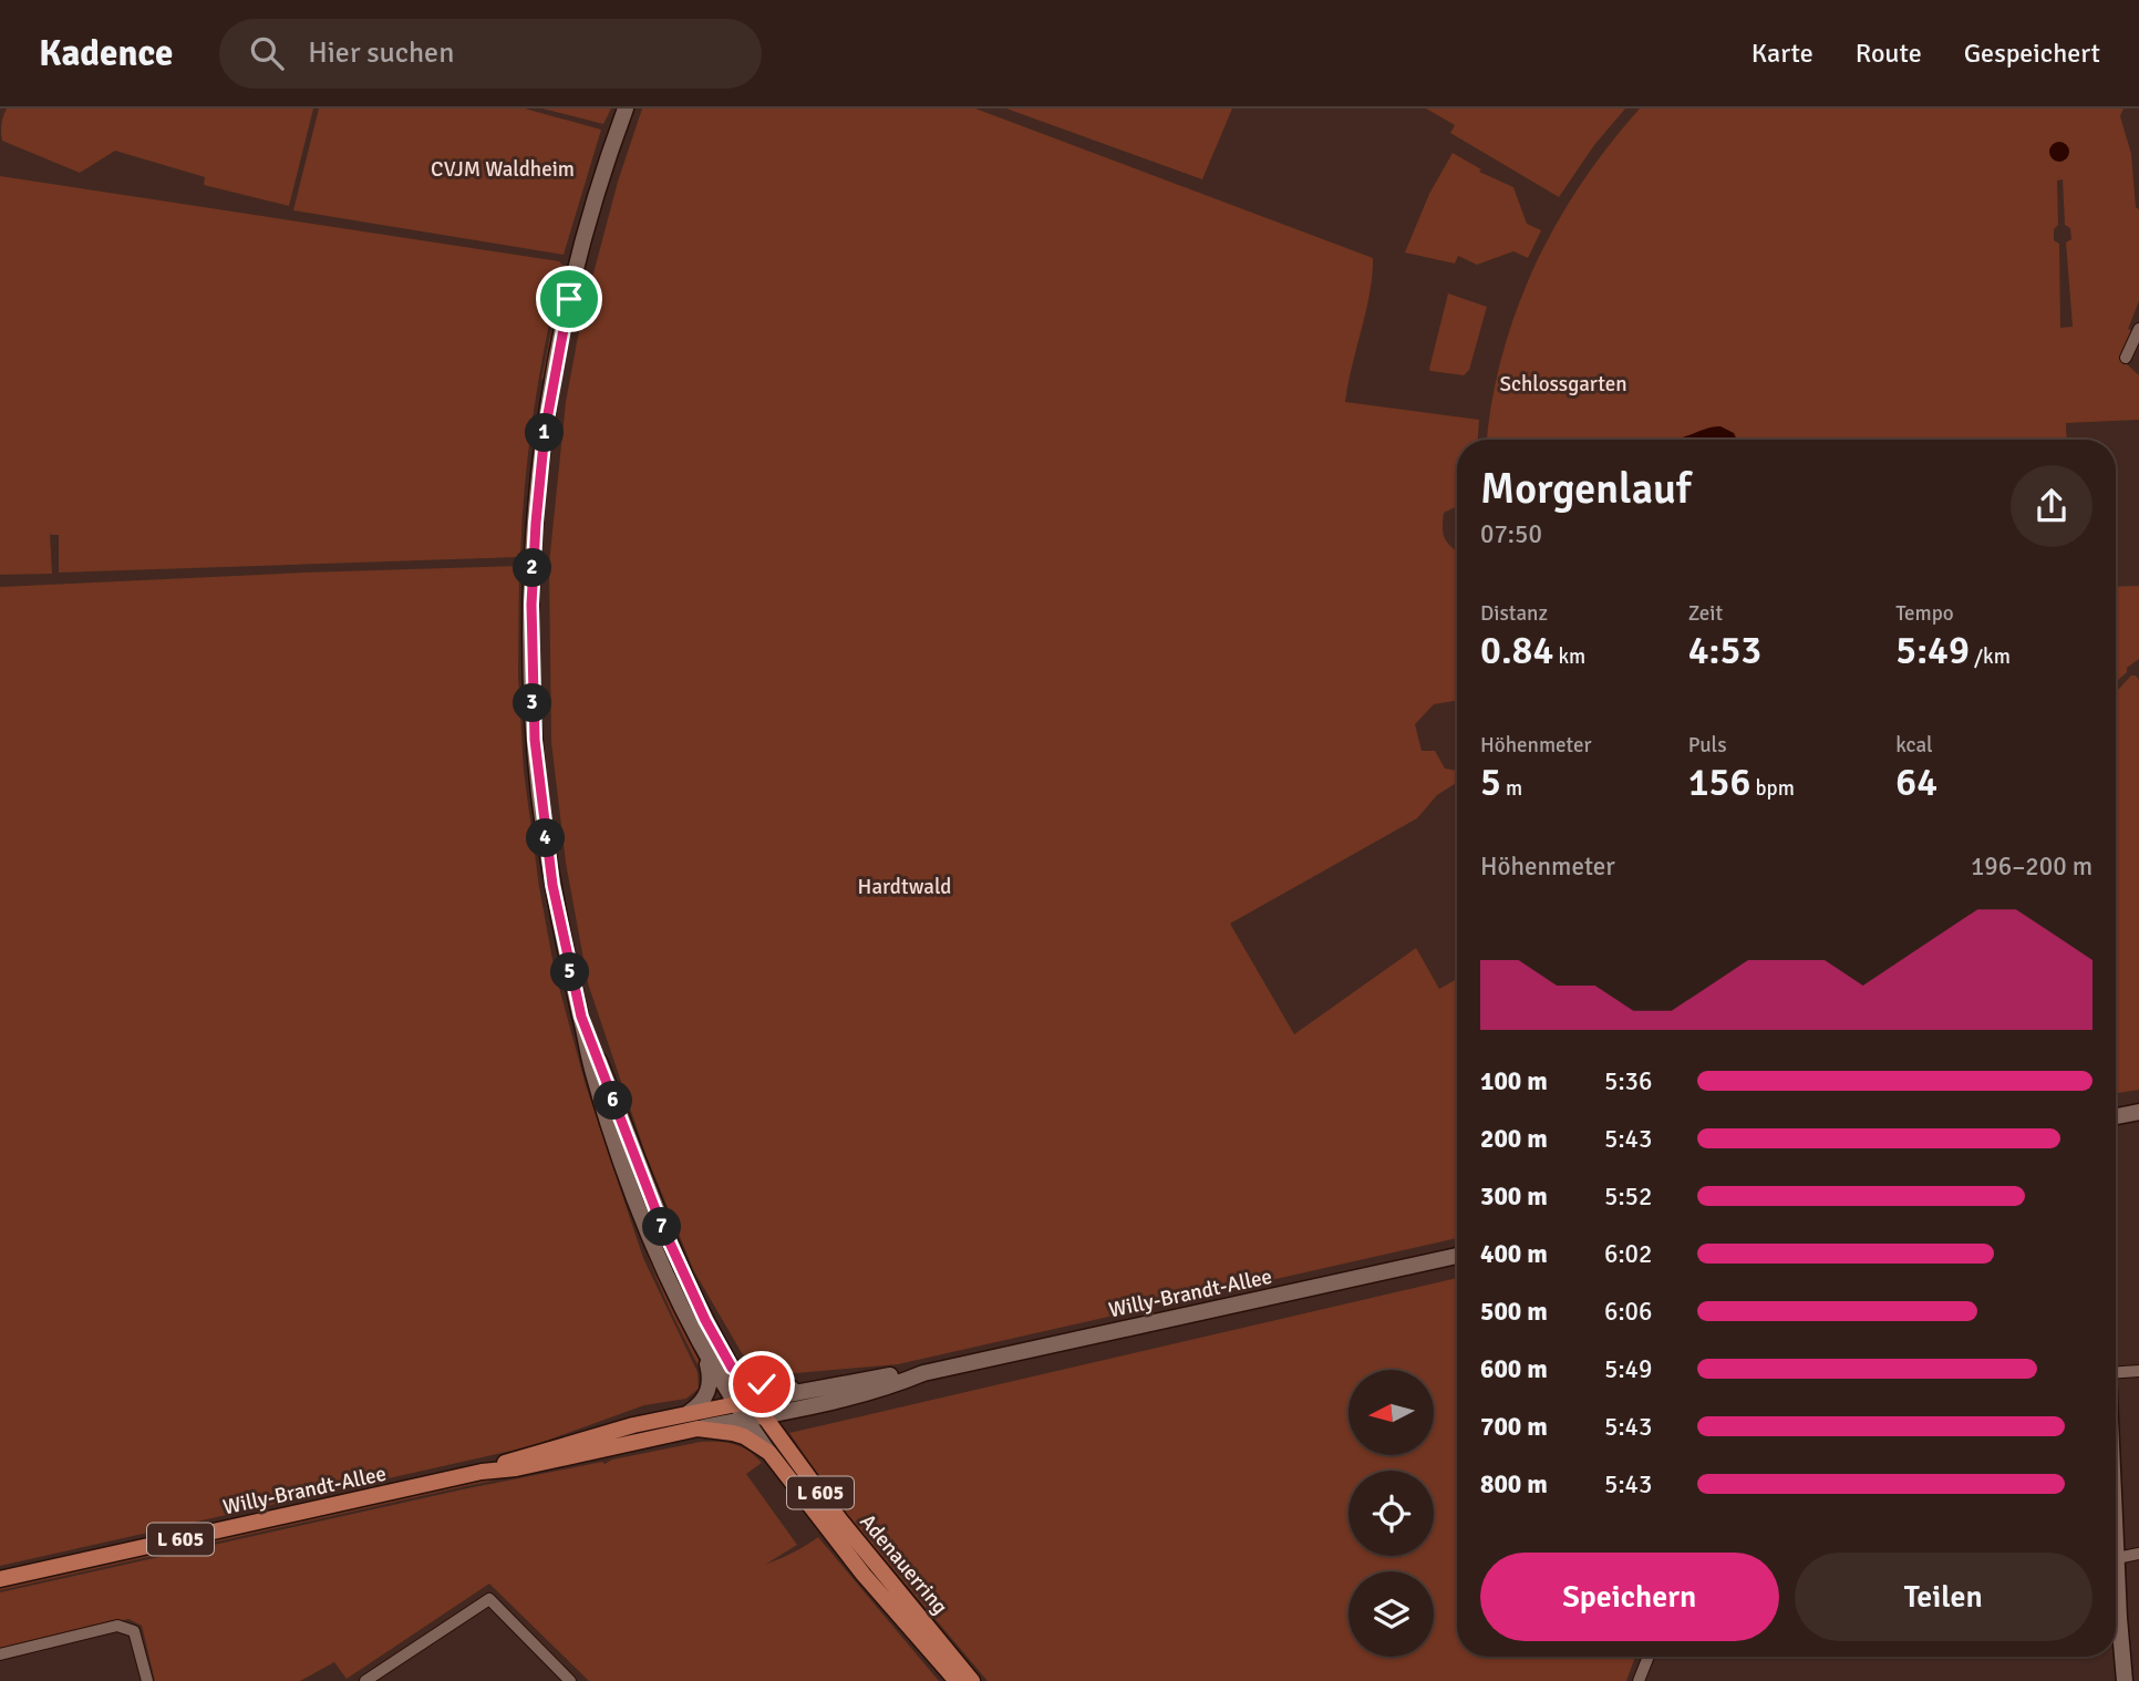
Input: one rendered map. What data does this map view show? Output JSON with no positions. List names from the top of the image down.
{
  "streets": {
    "main road": ["Willy-Brandt-Allee", "L 605", "Adenauerring"]
  },
  "crossings": [
    ["Willy-Brandt-Allee", "Adenauerring"]
  ],
  "parks": ["CVJM Waldheim", "Schlossgarten", "Hardtwald"],
  "north": "left",
  "page": {
    "header": "Kadence",
    "search": "Hier suchen",
    "nav": ["Karte", "Route", "Gespeichert"],
    "pins": [
      "1",
      "2",
      "3",
      "4",
      "5",
      "6",
      "7"
    ],
    "heading": ["Morgenlauf", "07:50"],
    "stats": [
      ["Distanz", "0.84 km"],
      ["Zeit", "4:53"],
      ["Tempo", "5:49 /km"],
      ["Höhenmeter", "5 m"],
      ["Puls", "156 bpm"],
      ["kcal", "64"]
    ],
    "chart": ["Höhenmeter", "196–200 m"],
    "list": [
      {
        "name": "100 m",
        "note": "5:36"
      },
      {
        "name": "200 m",
        "note": "5:43"
      },
      {
        "name": "300 m",
        "note": "5:52"
      },
      {
        "name": "400 m",
        "note": "6:02"
      },
      {
        "name": "500 m",
        "note": "6:06"
      },
      {
        "name": "600 m",
        "note": "5:49"
      },
      {
        "name": "700 m",
        "note": "5:43"
      },
      {
        "name": "800 m",
        "note": "5:43"
      }
    ],
    "buttons": ["Speichern", "Teilen"]
  }
}
